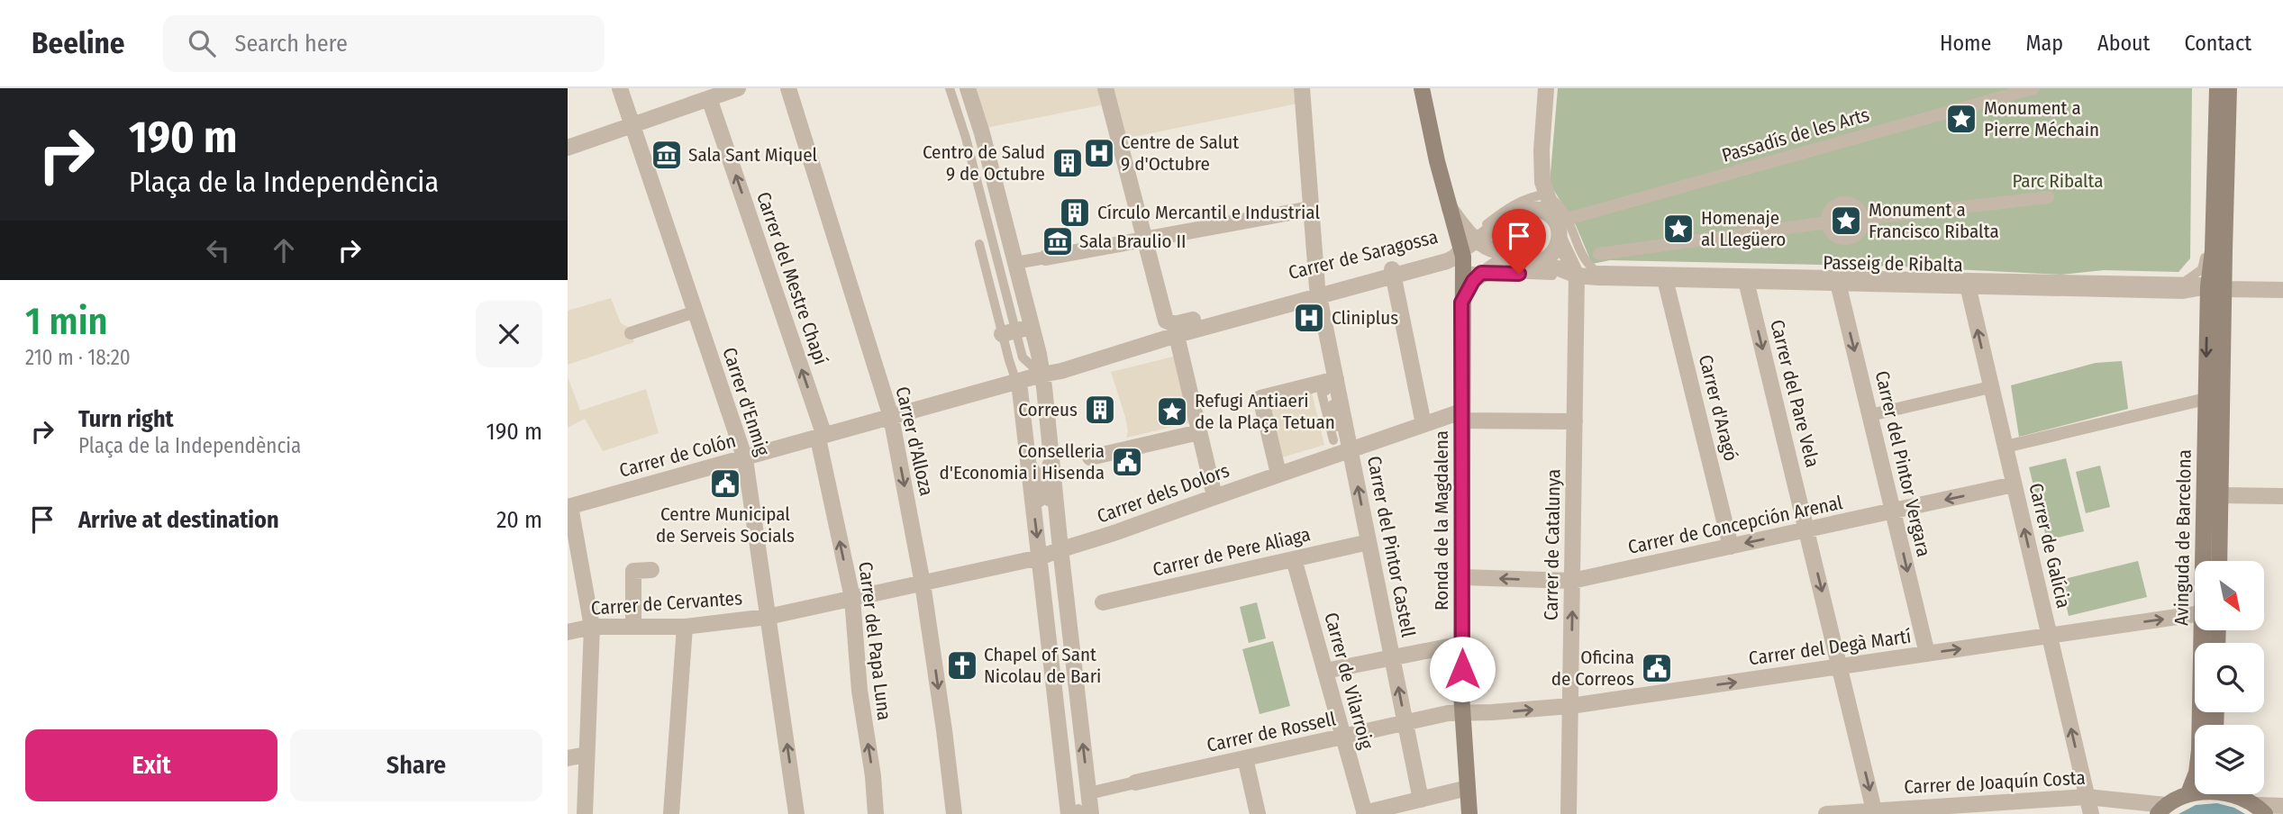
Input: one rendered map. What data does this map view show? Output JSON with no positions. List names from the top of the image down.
{
  "streets": {
    "main road": ["Ronda de la Magdalena", "Avinguda de Barcelona"],
    "street": [
      "Passadís de les Arts",
      "Carrer de Saragossa",
      "Passeig de Ribalta",
      "Carrer del Mestre Chapí",
      "Carrer del Pare Vela",
      "Carrer d'Enmig",
      "Carrer d'Aragó",
      "Carrer d'Alloza",
      "Carrer de Colón",
      "Carrer del Pintor Vergara",
      "Carrer dels Dolors",
      "Carrer de Concepción Arenal",
      "Carrer de Catalunya",
      "Carrer de Galícia",
      "Carrer del Pintor Castell",
      "Carrer de Pere Aliaga",
      "Carrer de Cervantes",
      "Carrer del Papa Luna",
      "Carrer del Degà Martí",
      "Carrer de Vilarroig",
      "Carrer de Rossell",
      "Carrer de Joaquín Costa"
    ]
  },
  "crossings": [
    ["Passadís de les Arts", "Carrer de Saragossa"],
    ["Passadís de les Arts", "Passeig de Ribalta"],
    ["Carrer de Saragossa", "Passeig de Ribalta"],
    ["Carrer de Saragossa", "Carrer de Colón"],
    ["Carrer de Saragossa", "Ronda de la Magdalena"],
    ["Carrer de Saragossa", "Carrer del Pintor Castell"],
    ["Passeig de Ribalta", "Carrer del Pare Vela"],
    ["Passeig de Ribalta", "Carrer d'Aragó"],
    ["Passeig de Ribalta", "Carrer del Pintor Vergara"],
    ["Passeig de Ribalta", "Ronda de la Magdalena"],
    ["Passeig de Ribalta", "Avinguda de Barcelona"],
    ["Passeig de Ribalta", "Carrer de Catalunya"],
    ["Passeig de Ribalta", "Carrer de Galícia"],
    ["Carrer del Mestre Chapí", "Carrer de Colón"],
    ["Carrer del Mestre Chapí", "Carrer del Papa Luna"],
    ["Carrer del Pare Vela", "Carrer de Concepción Arenal"],
    ["Carrer del Pare Vela", "Carrer del Degà Martí"],
    ["Carrer del Pare Vela", "Carrer de Joaquín Costa"],
    ["Carrer d'Enmig", "Carrer de Colón"],
    ["Carrer d'Enmig", "Carrer de Cervantes"],
    ["Carrer d'Aragó", "Carrer de Concepción Arenal"],
    ["Carrer d'Alloza", "Carrer de Colón"],
    ["Carrer d'Alloza", "Carrer dels Dolors"],
    ["Carrer d'Alloza", "Carrer de Cervantes"],
    ["Carrer de Colón", "Carrer del Papa Luna"],
    ["Carrer del Pintor Vergara", "Carrer de Concepción Arenal"],
    ["Carrer del Pintor Vergara", "Carrer del Degà Martí"],
    ["Carrer dels Dolors", "Ronda de la Magdalena"],
    ["Carrer dels Dolors", "Carrer de Catalunya"],
    ["Carrer dels Dolors", "Carrer del Pintor Castell"],
    ["Carrer dels Dolors", "Carrer de Cervantes"],
    ["Ronda de la Magdalena", "Carrer de Concepción Arenal"],
    ["Ronda de la Magdalena", "Carrer del Degà Martí"],
    ["Ronda de la Magdalena", "Carrer de Rossell"],
    ["Carrer de Concepción Arenal", "Carrer de Catalunya"],
    ["Carrer de Concepción Arenal", "Carrer de Galícia"],
    ["Carrer de Catalunya", "Carrer del Degà Martí"],
    ["Carrer de Galícia", "Carrer del Degà Martí"],
    ["Carrer de Galícia", "Carrer de Joaquín Costa"],
    ["Carrer del Pintor Castell", "Carrer de Pere Aliaga"],
    ["Carrer del Pintor Castell", "Carrer de Rossell"],
    ["Carrer de Pere Aliaga", "Carrer de Vilarroig"],
    ["Carrer de Cervantes", "Carrer del Papa Luna"],
    ["Carrer del Degà Martí", "Carrer de Rossell"],
    ["Carrer de Vilarroig", "Carrer de Rossell"]
  ],
  "one_way": [
    "Carrer del Mestre Chapí",
    "Carrer del Pare Vela",
    "Carrer del Pintor Vergara",
    "Carrer de Galícia",
    "Carrer del Papa Luna",
    "Carrer del Degà Martí"
  ],
  "parks": ["Parc Ribalta"],
  "places": {
    "place": [
      "Monument a Pierre Méchain",
      "Monument a Francisco Ribalta",
      "Homenaje al Llegüero",
      "Refugi Antiaeri de la Plaça Tetuan"
    ],
    "hospital": ["Centre de Salut 9 d'Octubre", "Cliniplus"],
    "museum": ["Sala Sant Miquel", "Sala Braulio II"],
    "building": ["Centro de Salud 9 de Octubre", "Círculo Mercantil e Industrial", "Correus"],
    "public building": ["Conselleria d'Economia i Hisenda", "Centre Municipal de Serveis Socials", "Oficina de Correos"],
    "church": ["Chapel of Sant Nicolau de Bari"]
  },
  "north": "bottom right",
  "page": {
    "header": "Beeline",
    "search": "Search here",
    "nav": [
      "Home",
      "Map",
      "About",
      "Contact"
    ],
    "turn": ["190 m", "Plaça de la Independència"],
    "heading": ["1 min", "210 m · 18:20"],
    "list": [
      {
        "name": "Turn right",
        "note": "Plaça de la Independència",
        "value": "190 m"
      },
      {
        "name": "Arrive at destination",
        "value": "20 m"
      }
    ],
    "buttons": ["Exit", "Share"]
  }
}
